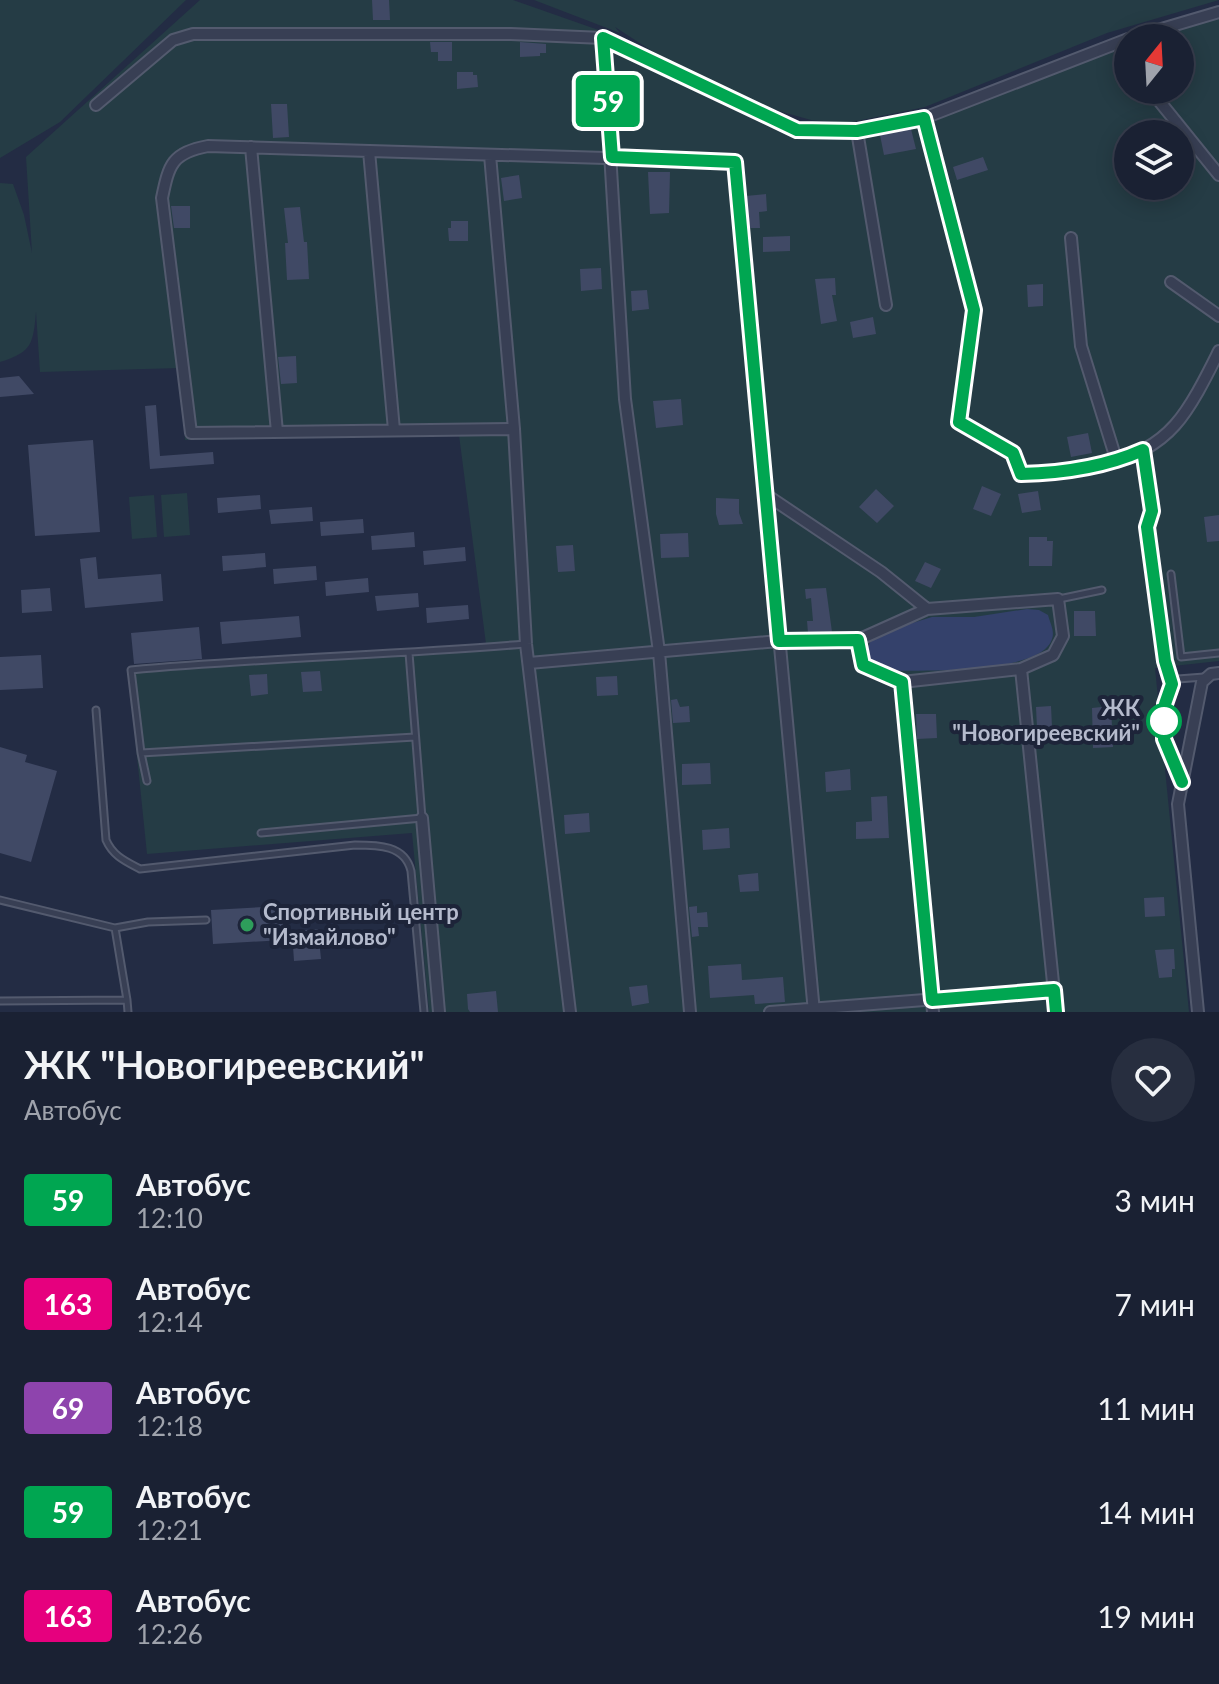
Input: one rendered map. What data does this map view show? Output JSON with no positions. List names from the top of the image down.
{
  "places": ["ЖК \"Новогиреевский\"", "Спортивный центр \"Измайлово\""],
  "lines": ["bus line 59"],
  "north": "top",
  "page": {
    "on_map": "59",
    "heading": ["ЖК \"Новогиреевский\"", "Автобус"],
    "list": [
      {
        "mark": "59",
        "name": "Автобус",
        "note": "12:10",
        "value": "3 мин"
      },
      {
        "mark": "163",
        "name": "Автобус",
        "note": "12:14",
        "value": "7 мин"
      },
      {
        "mark": "69",
        "name": "Автобус",
        "note": "12:18",
        "value": "11 мин"
      },
      {
        "mark": "59",
        "name": "Автобус",
        "note": "12:21",
        "value": "14 мин"
      },
      {
        "mark": "163",
        "name": "Автобус",
        "note": "12:26",
        "value": "19 мин"
      }
    ]
  }
}
